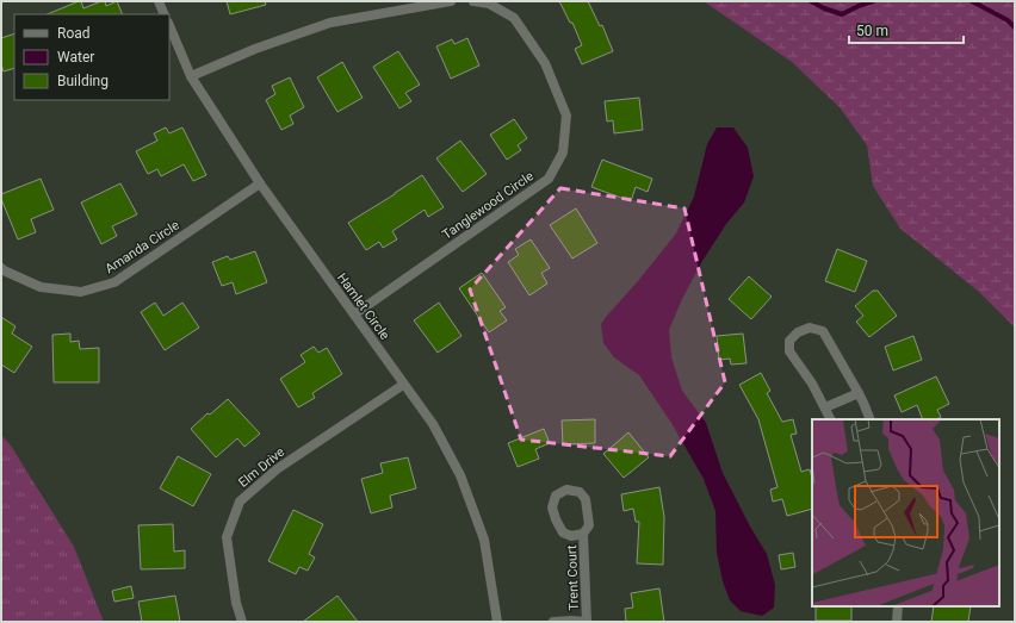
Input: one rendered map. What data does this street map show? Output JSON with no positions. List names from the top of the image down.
{
  "streets": {
    "street": [
      "Tanglewood Circle",
      "Amanda Circle",
      "Hamlet Circle",
      "Elm Drive",
      "Trent Court"
    ]
  },
  "crossings": [
    ["Tanglewood Circle", "Hamlet Circle"],
    ["Amanda Circle", "Hamlet Circle"],
    ["Hamlet Circle", "Elm Drive"]
  ],
  "legend": ["Road", "Water", "Building"],
  "scale_bar": "50 m"
}
